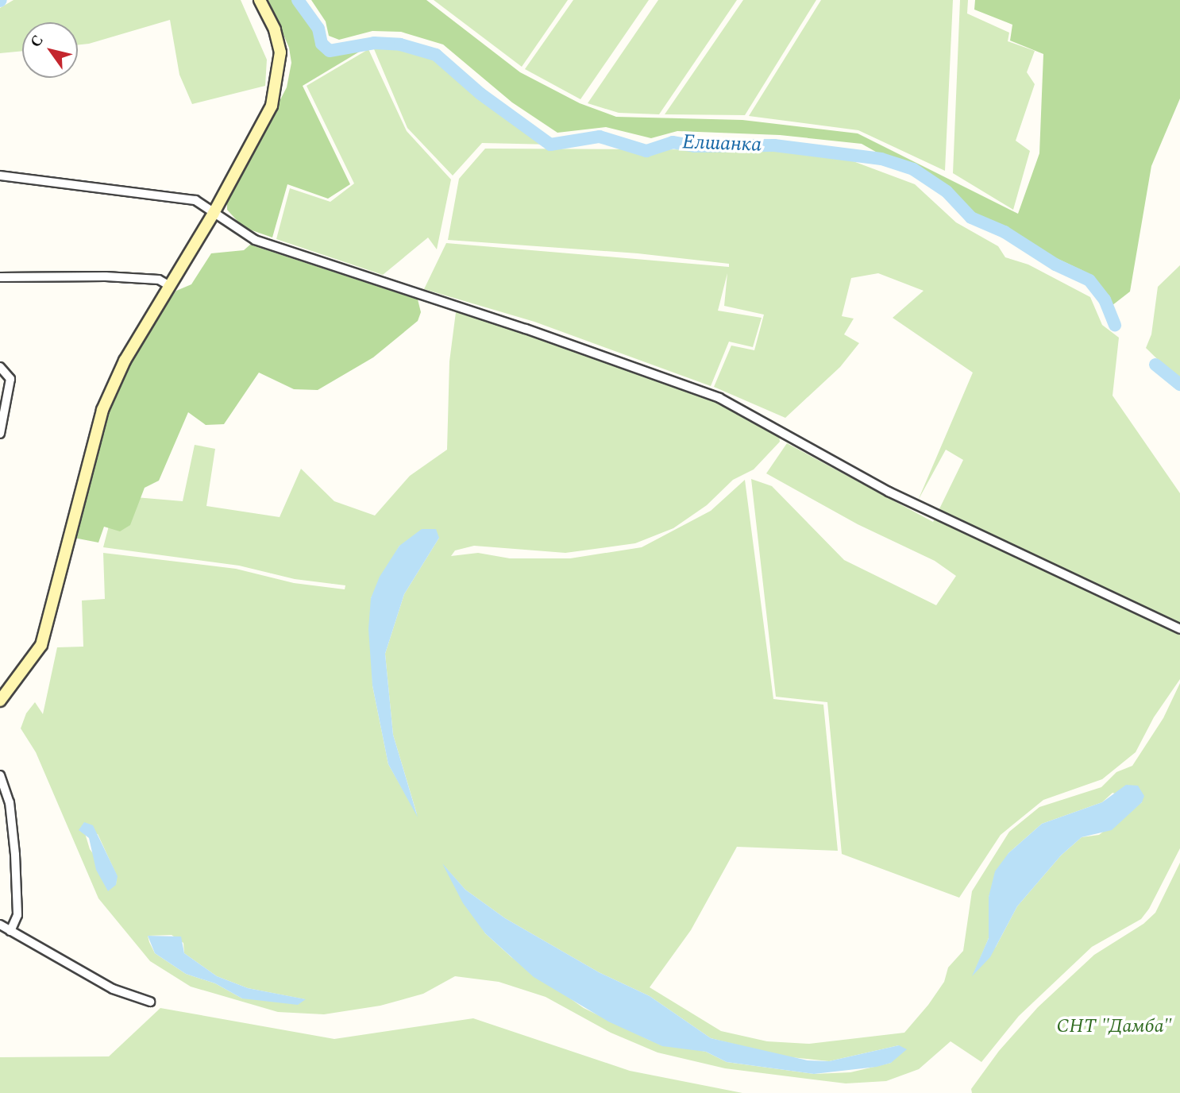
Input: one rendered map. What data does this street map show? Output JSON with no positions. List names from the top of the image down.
{
  "water": ["Елшанка"],
  "parks": ["СНТ \"Дамба\""],
  "north": "top left"
}
